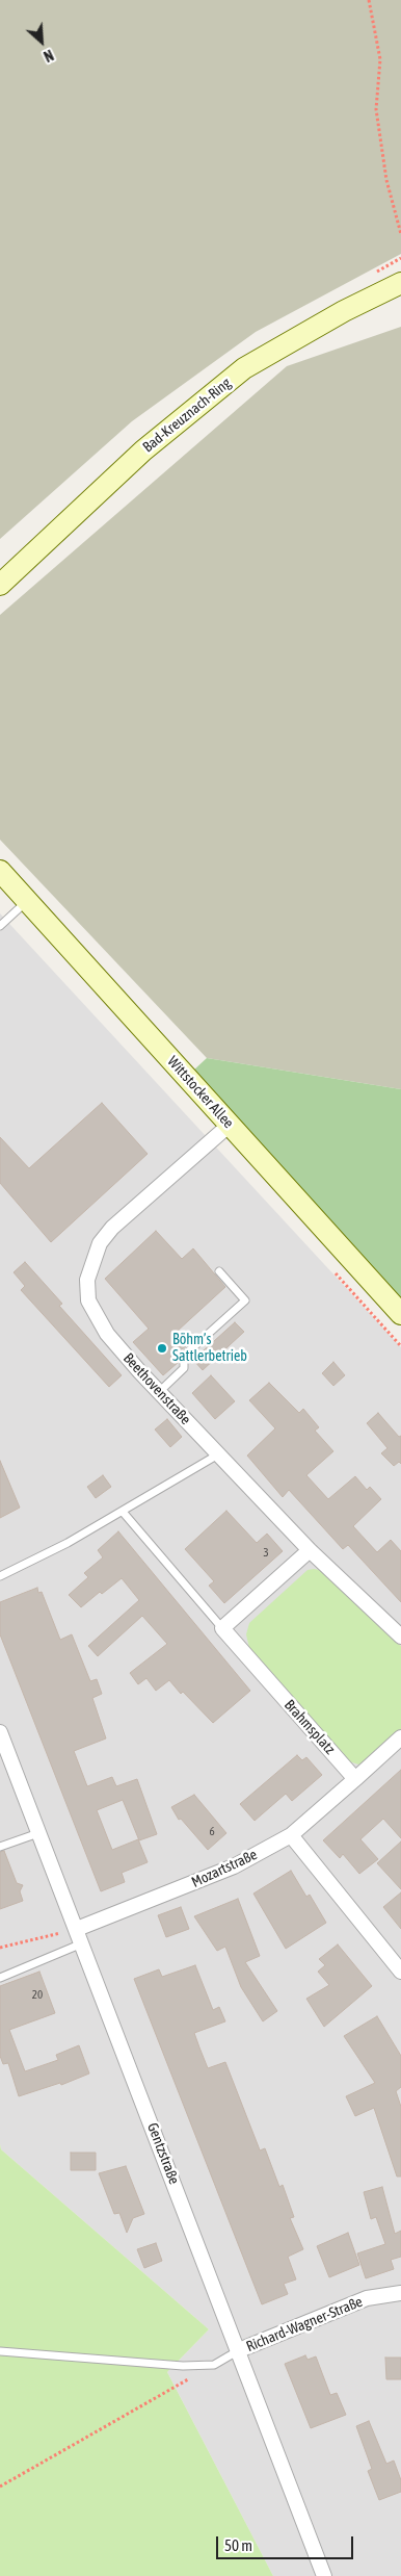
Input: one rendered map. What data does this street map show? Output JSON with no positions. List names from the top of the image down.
{
  "streets": {
    "main road": ["Bad-Kreuznach-Ring", "Wittstocker Allee"],
    "street": [
      "Beethovenstraße",
      "Brahmsplatz",
      "Mozartstraße",
      "Gentzstraße",
      "Richard-Wagner-Straße"
    ]
  },
  "crossings": [
    ["Wittstocker Allee", "Beethovenstraße"],
    ["Brahmsplatz", "Mozartstraße"],
    ["Mozartstraße", "Gentzstraße"],
    ["Gentzstraße", "Richard-Wagner-Straße"]
  ],
  "places": ["Böhm’s Sattlerbetrieb"],
  "house_numbers": ["3", "6", "20"],
  "scale_bar": "50 m",
  "north": "bottom right"
}
